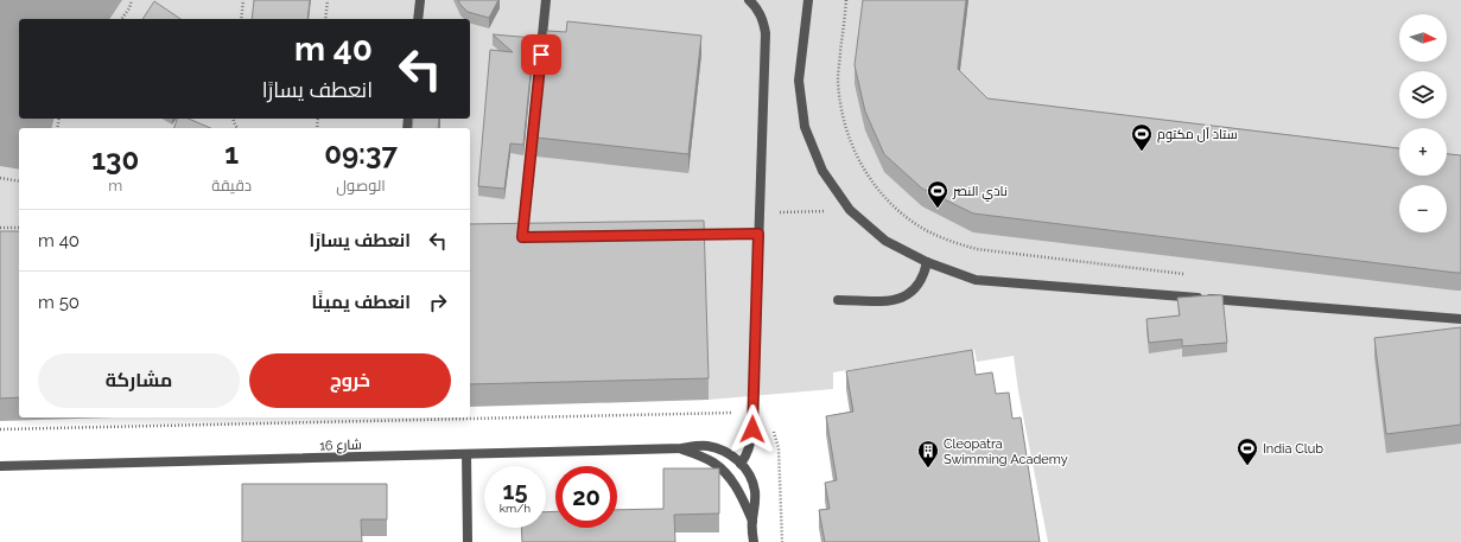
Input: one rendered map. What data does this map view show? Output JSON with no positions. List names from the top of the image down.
{
  "streets": {
    "street": ["شارع 16"]
  },
  "places": {
    "sports": ["ستاد اّل مكتوم", "نادي النصر", "India Club"],
    "building": ["Cleopatra Swimming Academy"]
  },
  "north": "right",
  "page": {
    "map_buttons": ["+", "−"],
    "turn": ["40 m", "انعطف يسارًا"],
    "eta": [
      "09:37",
      "الوصول",
      "1",
      "دقيقة",
      "130",
      "m"
    ],
    "list": [
      {
        "name": "انعطف يسارًا",
        "value": "40 m"
      },
      {
        "name": "انعطف يمينًا",
        "value": "50 m"
      }
    ],
    "buttons": ["خروج", "مشاركة"],
    "speed": "15 km/h",
    "limit": "20"
  }
}
